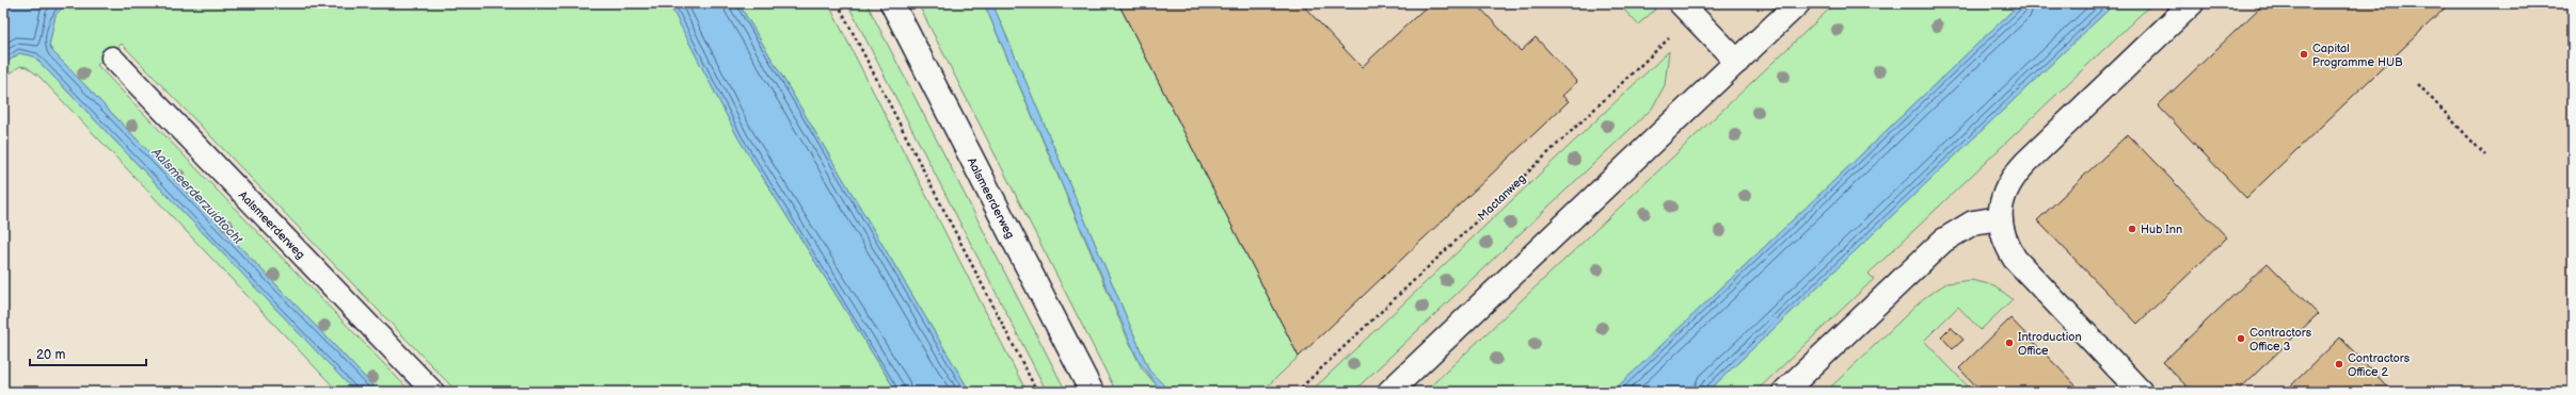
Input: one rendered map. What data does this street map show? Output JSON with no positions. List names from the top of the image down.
{
  "streets": {
    "street": ["Aalsmeerderweg"],
    "path": ["Mactanweg"]
  },
  "water": ["Aalsmeerderzuidtocht"],
  "places": [
    "Capital Programme HUB",
    "Hub Inn",
    "Contractors Office 3",
    "Introduction Office",
    "Contractors Office 2"
  ],
  "scale_bar": "20 m"
}
